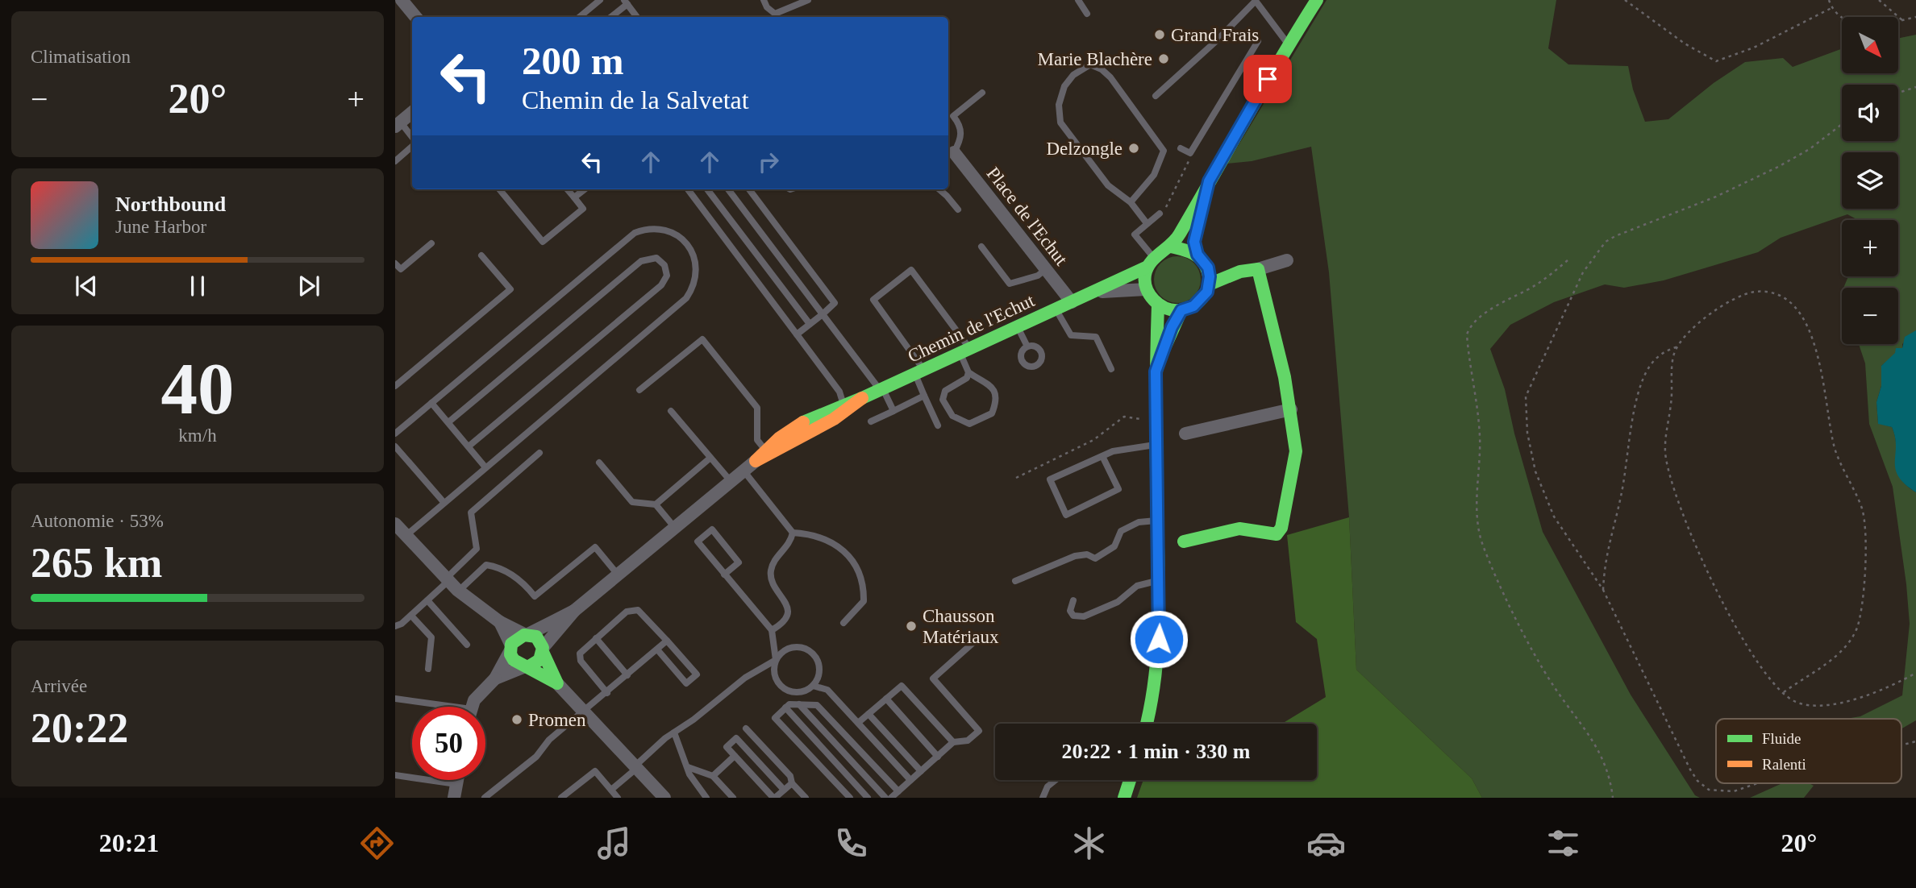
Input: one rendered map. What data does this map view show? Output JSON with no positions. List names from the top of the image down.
{
  "streets": {
    "street": ["Place de l'Echut", "Chemin de l'Echut"]
  },
  "crossings": [
    ["Place de l'Echut", "Chemin de l'Echut"]
  ],
  "places": [
    "Grand Frais",
    "Marie Blachère",
    "Delzongle",
    "Chausson Matériaux",
    "Promen"
  ],
  "legend": ["Fluide", "Ralenti"],
  "north": "bottom right",
  "page": {
    "tile": [
      "Climatisation",
      ["40", "km/h"],
      ["Autonomie · 53%", "265 km"],
      ["Arrivée", "20:22"]
    ],
    "map_buttons": ["+", "−"],
    "turn": ["200 m", "Chemin de la Salvetat"],
    "heat": ["−", "20°", "+"],
    "song": ["Northbound", "June Harbor"],
    "limit": "50",
    "trip": "20:22 · 1 min · 330 m",
    "tabs": ["20:21", "20°"]
  }
}
